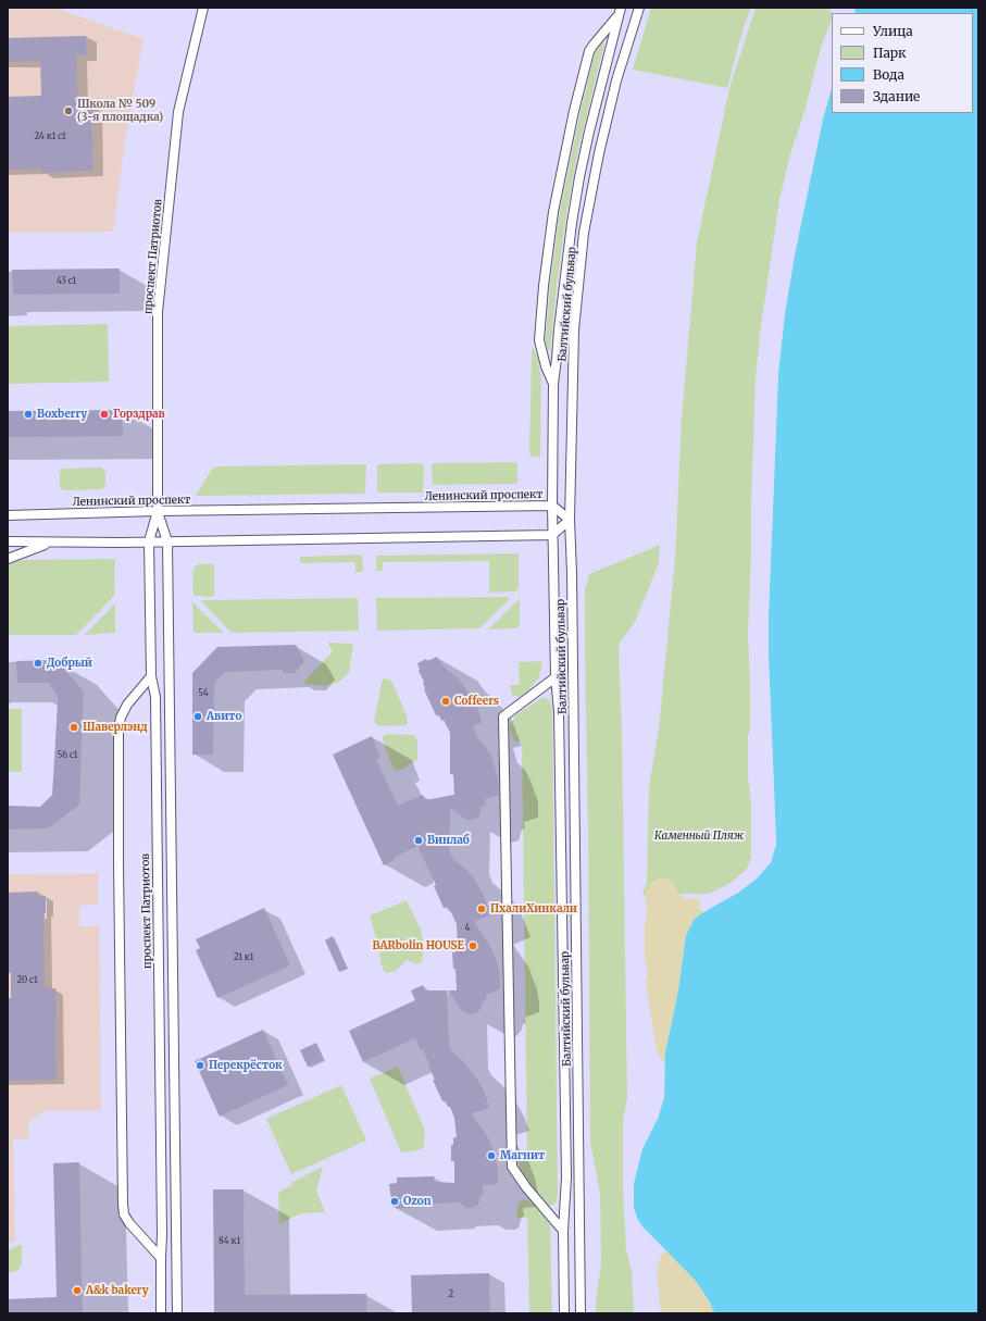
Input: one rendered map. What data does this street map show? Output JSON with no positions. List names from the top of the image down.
{
  "streets": {
    "street": ["проспект Патриотов", "Балтийский бульвар", "Ленинский проспект"]
  },
  "crossings": [
    ["проспект Патриотов", "Ленинский проспект"],
    ["Балтийский бульвар", "Ленинский проспект"]
  ],
  "parks": ["Каменный Пляж"],
  "places": [
    "Школа № 509 (3-я площадка)",
    "Boxberry",
    "Горздрав",
    "Добрый",
    "Coffeers",
    "Авито",
    "Шаверлэнд",
    "Винлаб",
    "ПхалиХинкали",
    "BARbolin HOUSE",
    "Перекрёсток",
    "Магнит",
    "Ozon",
    "A&k bakery"
  ],
  "house_numbers": [
    "24 к1 с1",
    "43 с1",
    "54",
    "56 с1",
    "4",
    "21 к1",
    "20 с1",
    "84 к1",
    "2"
  ],
  "legend": [
    "Улица",
    "Парк",
    "Вода",
    "Здание"
  ]
}
